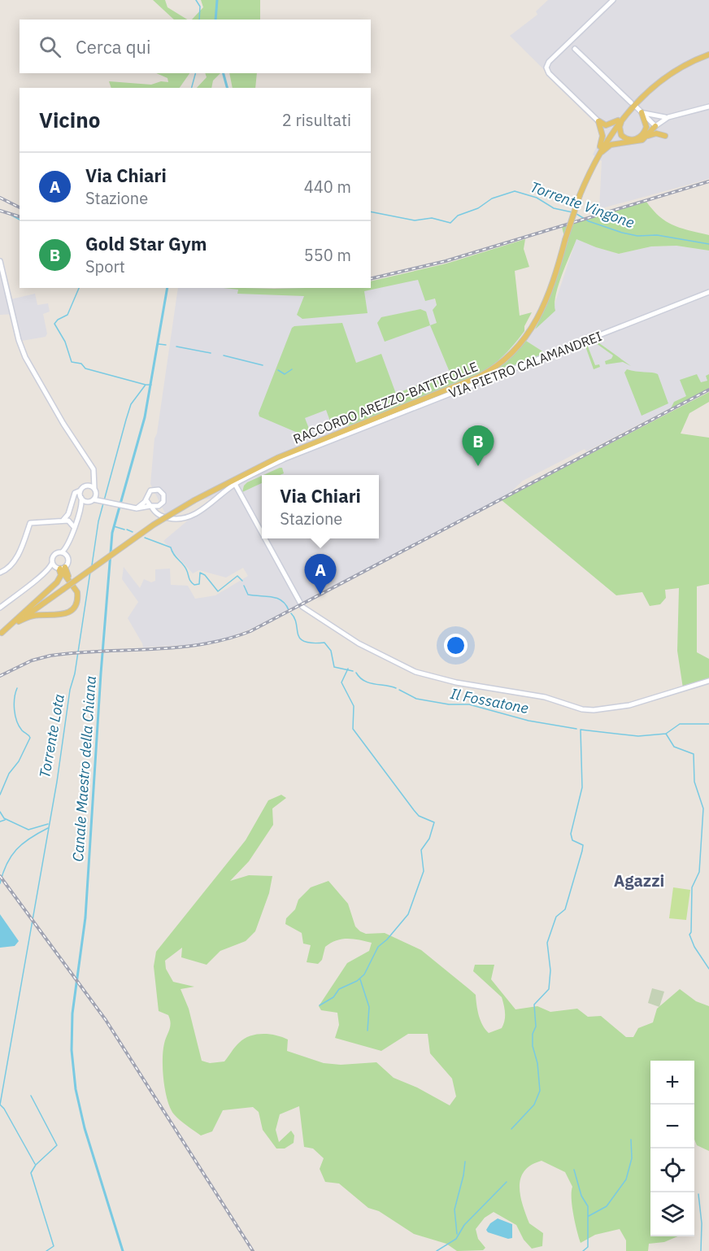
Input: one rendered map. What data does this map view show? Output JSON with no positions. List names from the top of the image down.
{
  "streets": {
    "main road": ["VIA PIETRO CALAMANDREI", "RACCORDO AREZZO-BATTIFOLLE"]
  },
  "districts": ["Agazzi"],
  "water": [
    "Torrente Vingone",
    "Il Fossatone",
    "Torrente Lota",
    "Canale Maestro della Chiana"
  ],
  "page": {
    "search": "Cerca qui",
    "heading": ["Vicino", "2 risultati"],
    "list": [
      {
        "mark": "A",
        "name": "Via Chiari",
        "note": "Stazione",
        "value": "440 m"
      },
      {
        "mark": "B",
        "name": "Gold Star Gym",
        "note": "Sport",
        "value": "550 m"
      }
    ],
    "pins": ["B", "A"],
    "popup": ["Via Chiari", "Stazione"],
    "map_buttons": ["+", "−"]
  }
}
